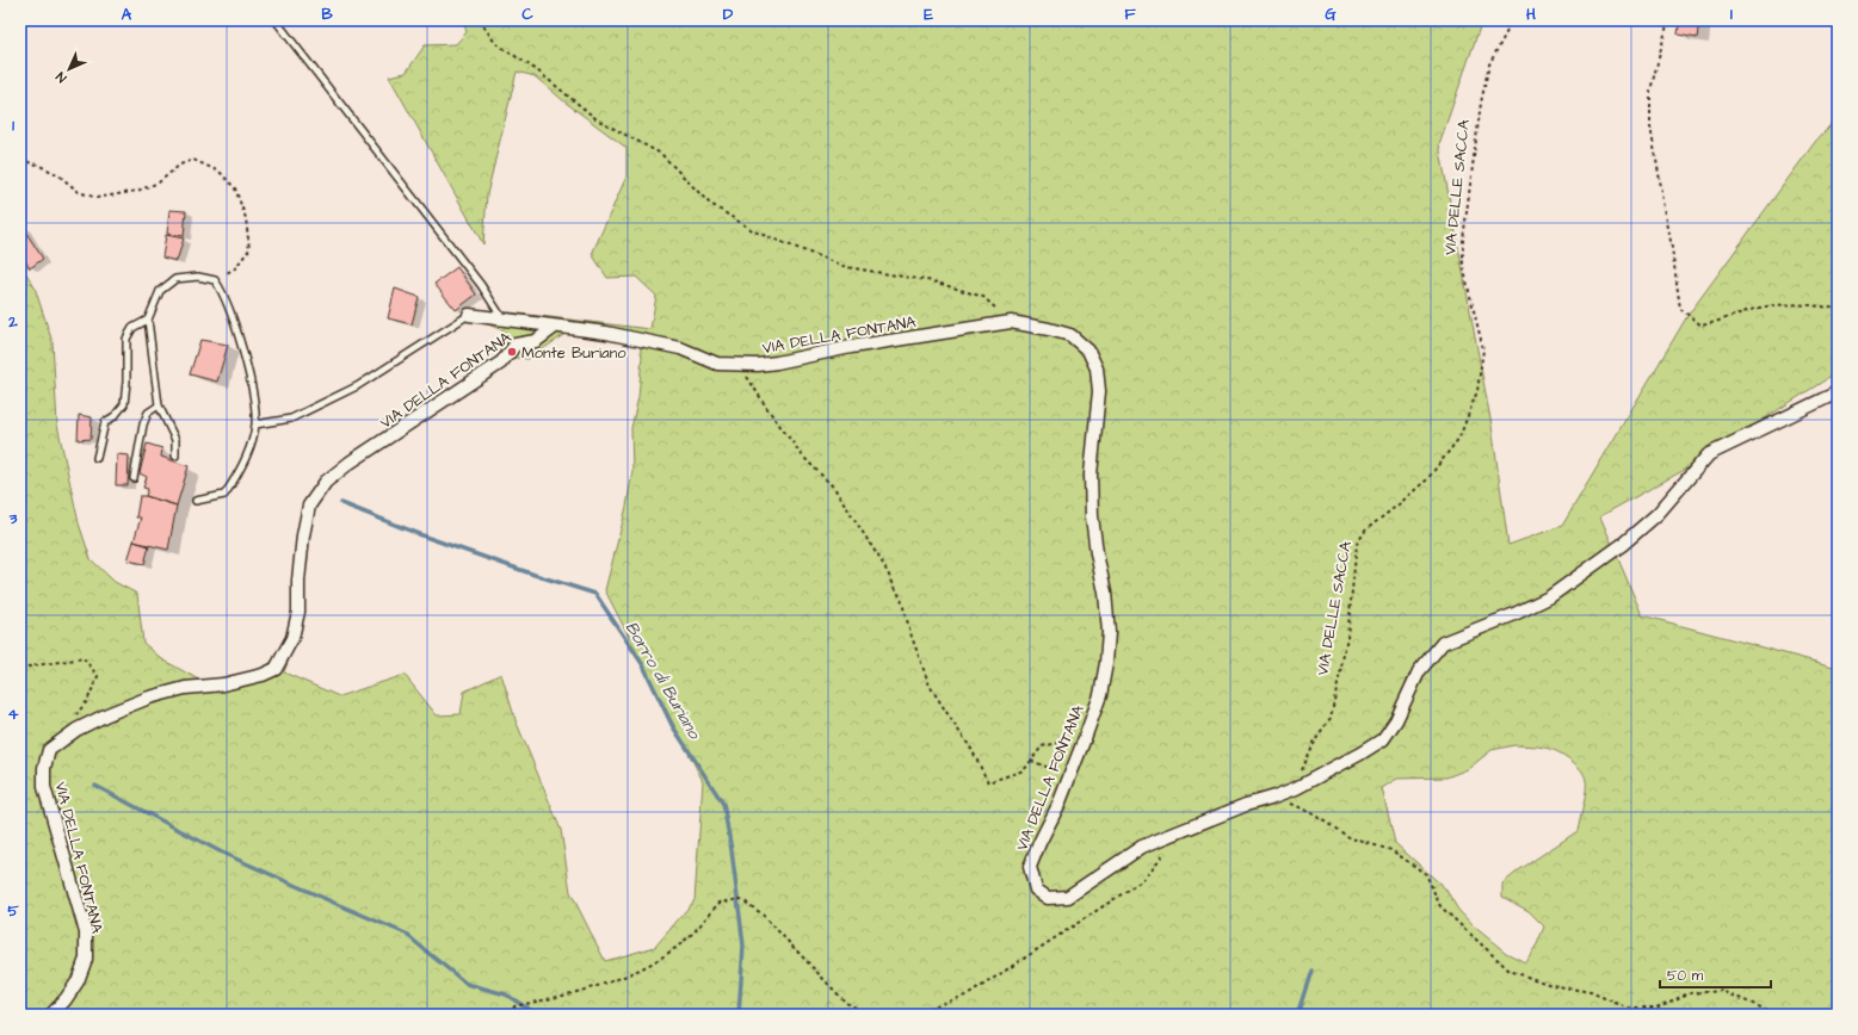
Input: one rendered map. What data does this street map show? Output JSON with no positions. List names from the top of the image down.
{
  "streets": {
    "street": ["VIA DELLA FONTANA"],
    "path": ["VIA DELLE SACCA"]
  },
  "crossings": [
    ["VIA DELLE SACCA", "VIA DELLA FONTANA"]
  ],
  "water": ["Borro di Buriano"],
  "places": ["Monte Buriano"],
  "scale_bar": "50 m",
  "north": "bottom left",
  "grid": {
    "columns": [
      "A",
      "B",
      "C",
      "D",
      "E",
      "F",
      "G",
      "H",
      "I"
    ],
    "rows": [
      "1",
      "2",
      "3",
      "4",
      "5"
    ]
  }
}
